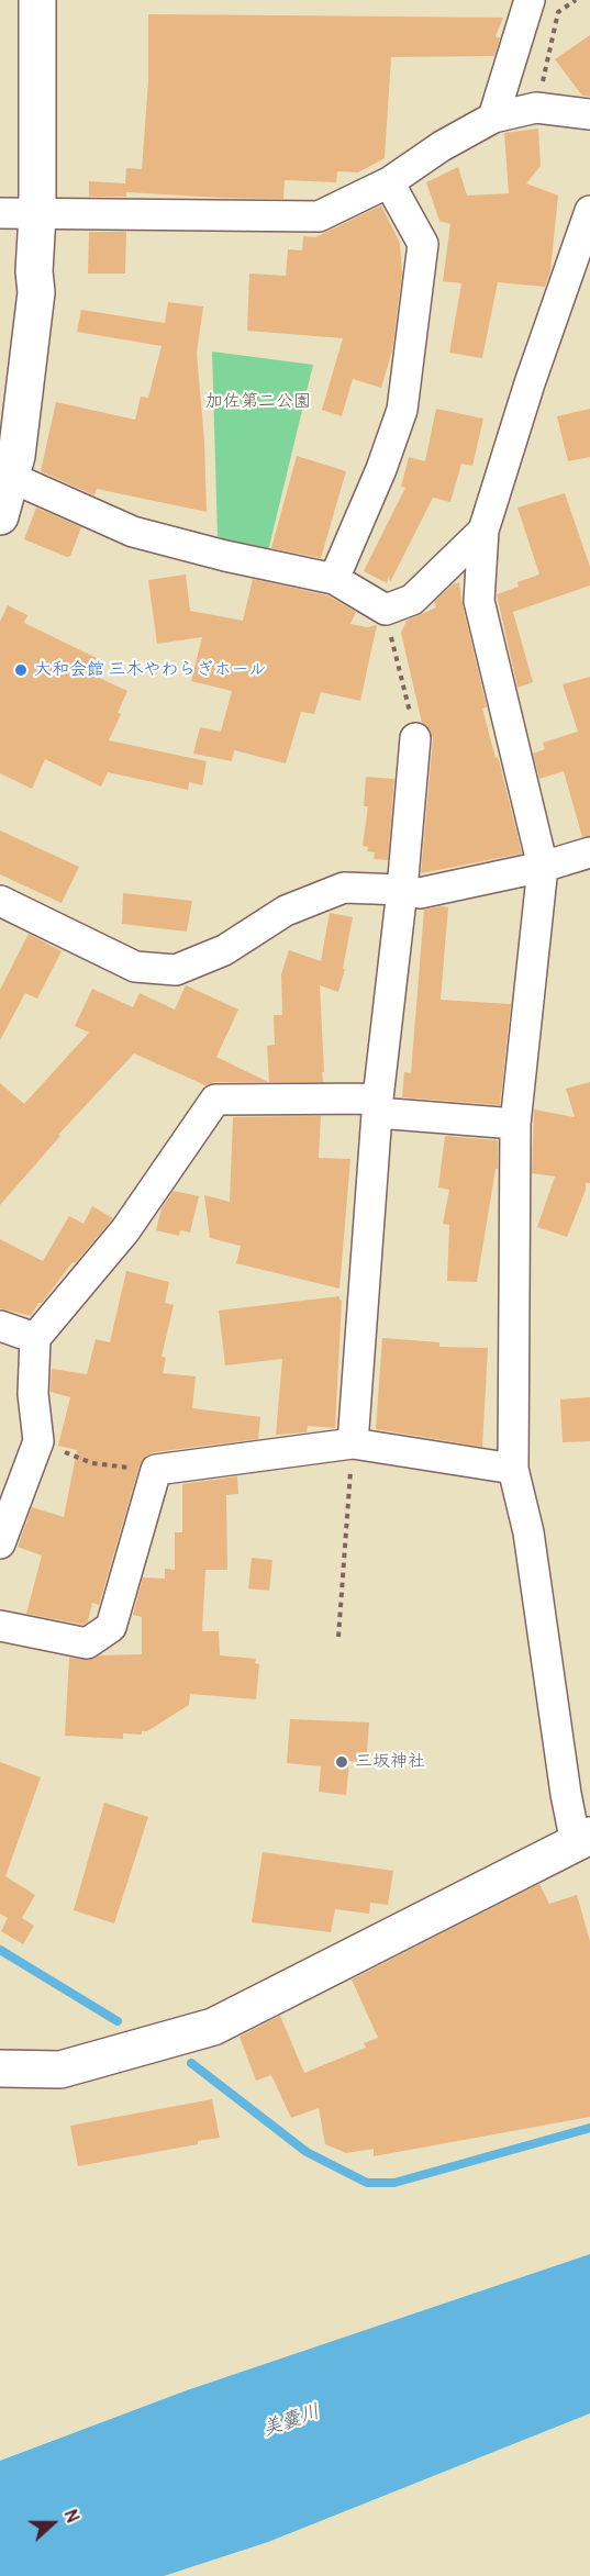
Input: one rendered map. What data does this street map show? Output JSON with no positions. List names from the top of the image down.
{
  "water": ["美嚢川"],
  "parks": ["加佐第二公園"],
  "places": ["大和会館 三木やわらぎホール", "三坂神社"],
  "north": "right"
}
